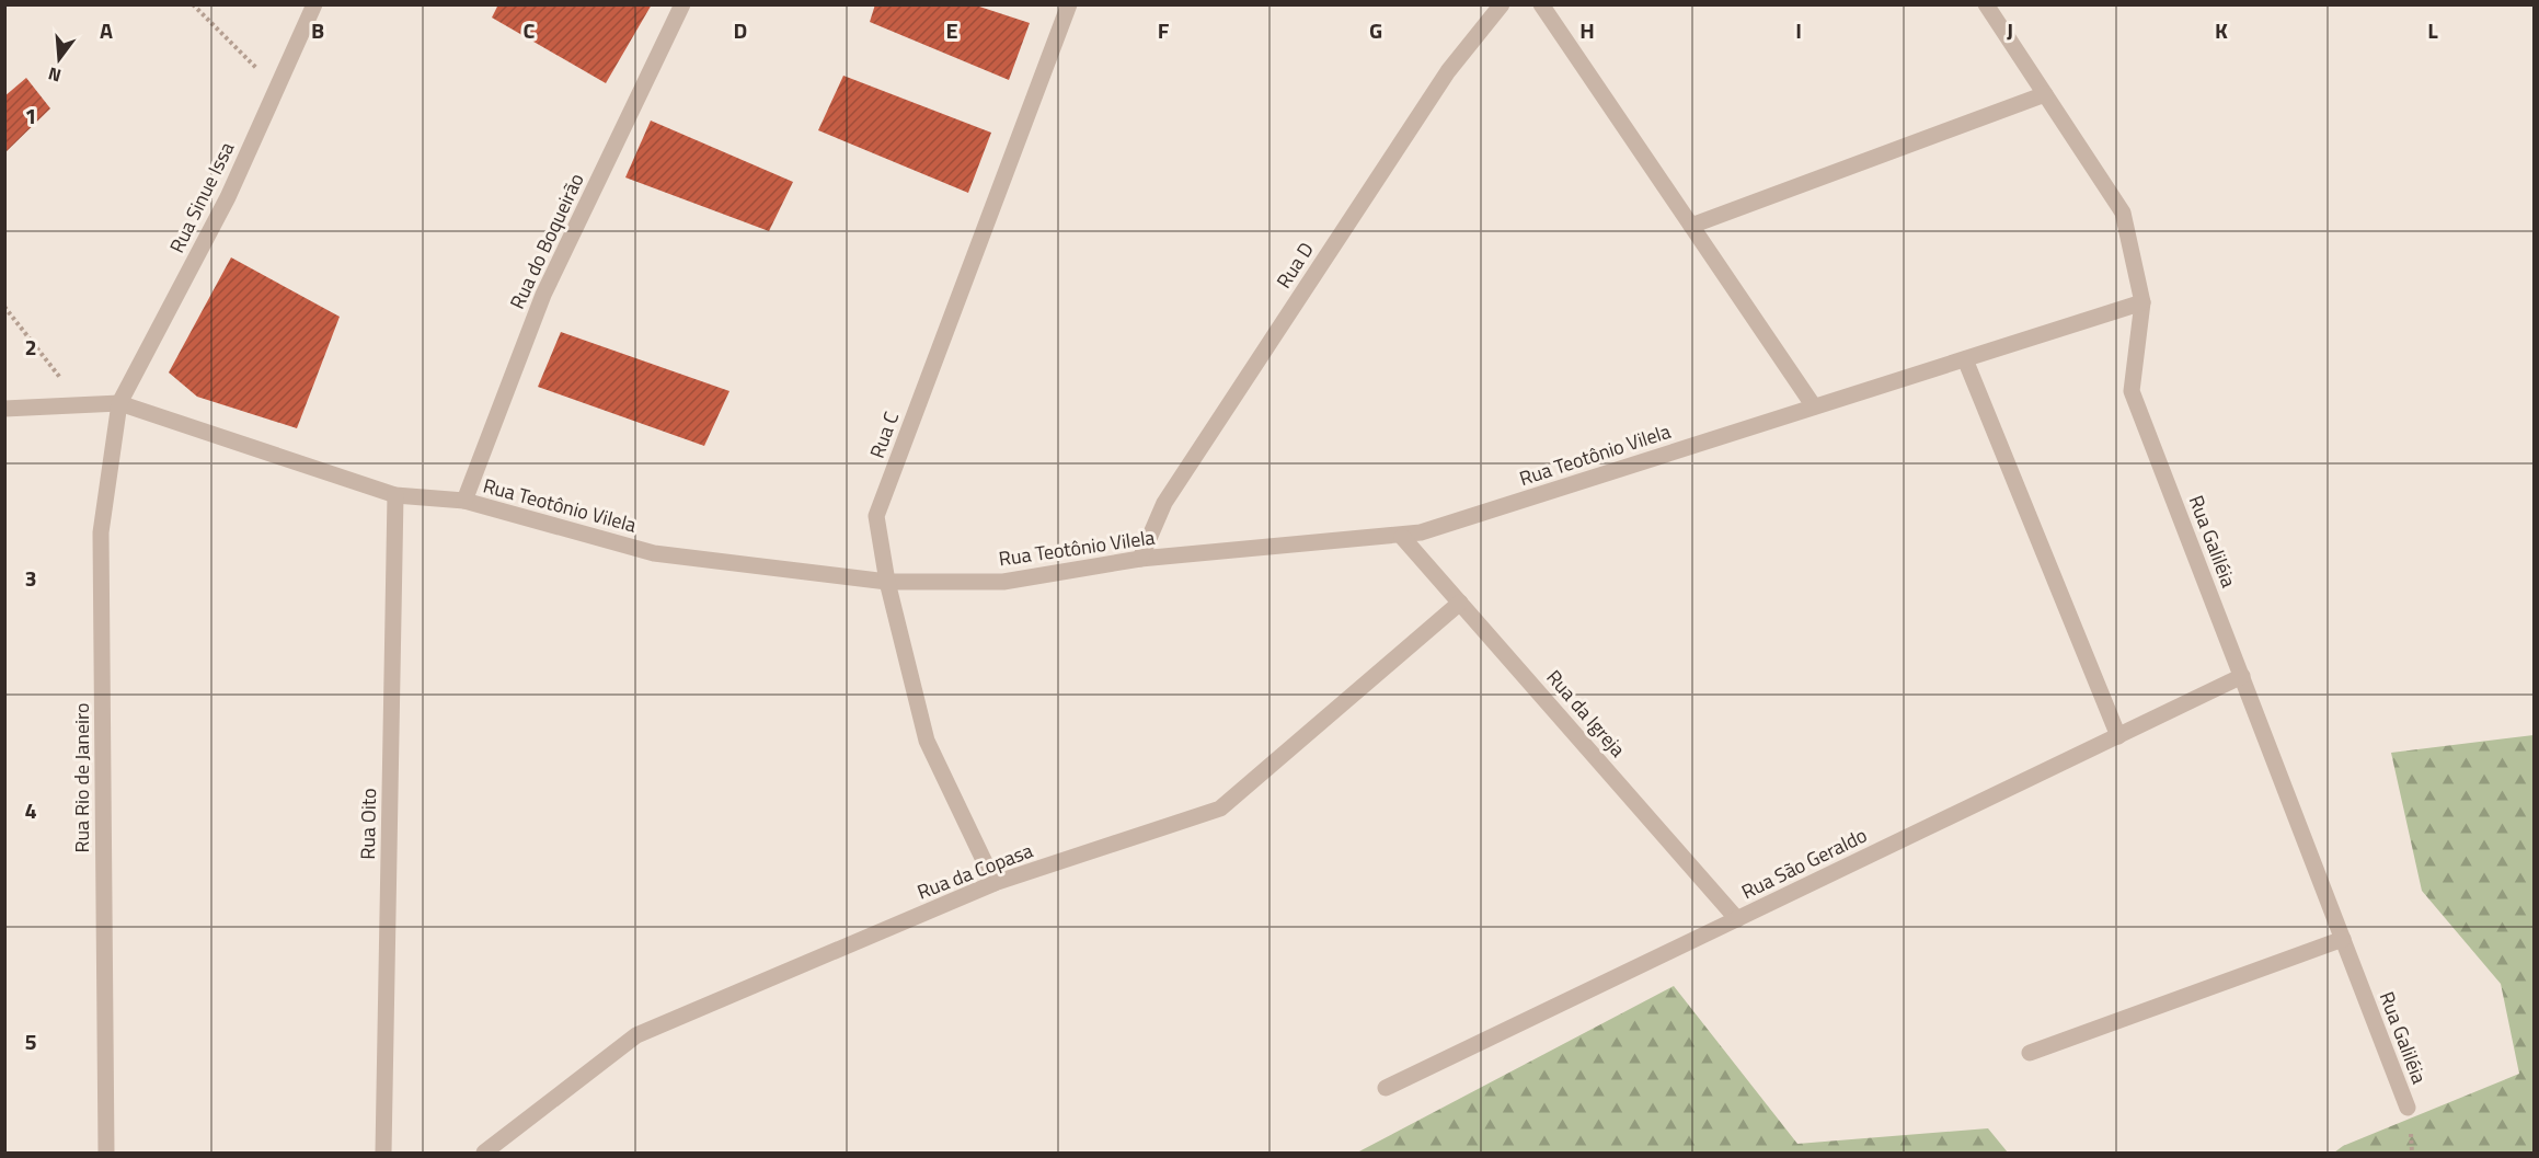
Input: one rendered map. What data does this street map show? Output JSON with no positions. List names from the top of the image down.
{
  "streets": {
    "street": [
      "Rua Sinue Issa",
      "Rua do Boqueirão",
      "Rua D",
      "Rua C",
      "Rua Teotônio Vilela",
      "Rua Galiléia",
      "Rua da Igreja",
      "Rua Rio de Janeiro",
      "Rua Oito",
      "Rua São Geraldo",
      "Rua da Copasa"
    ]
  },
  "crossings": [
    ["Rua Sinue Issa", "Rua Teotônio Vilela"],
    ["Rua Sinue Issa", "Rua Rio de Janeiro"],
    ["Rua do Boqueirão", "Rua Teotônio Vilela"],
    ["Rua D", "Rua Teotônio Vilela"],
    ["Rua C", "Rua Teotônio Vilela"],
    ["Rua C", "Rua da Copasa"],
    ["Rua Teotônio Vilela", "Rua Galiléia"],
    ["Rua Teotônio Vilela", "Rua da Igreja"],
    ["Rua Teotônio Vilela", "Rua Rio de Janeiro"],
    ["Rua Teotônio Vilela", "Rua Oito"],
    ["Rua Galiléia", "Rua São Geraldo"],
    ["Rua da Igreja", "Rua São Geraldo"],
    ["Rua da Igreja", "Rua da Copasa"]
  ],
  "north": "bottom",
  "grid": {
    "columns": [
      "A",
      "B",
      "C",
      "D",
      "E",
      "F",
      "G",
      "H",
      "I",
      "J",
      "K",
      "L"
    ],
    "rows": [
      "1",
      "2",
      "3",
      "4",
      "5"
    ]
  }
}
